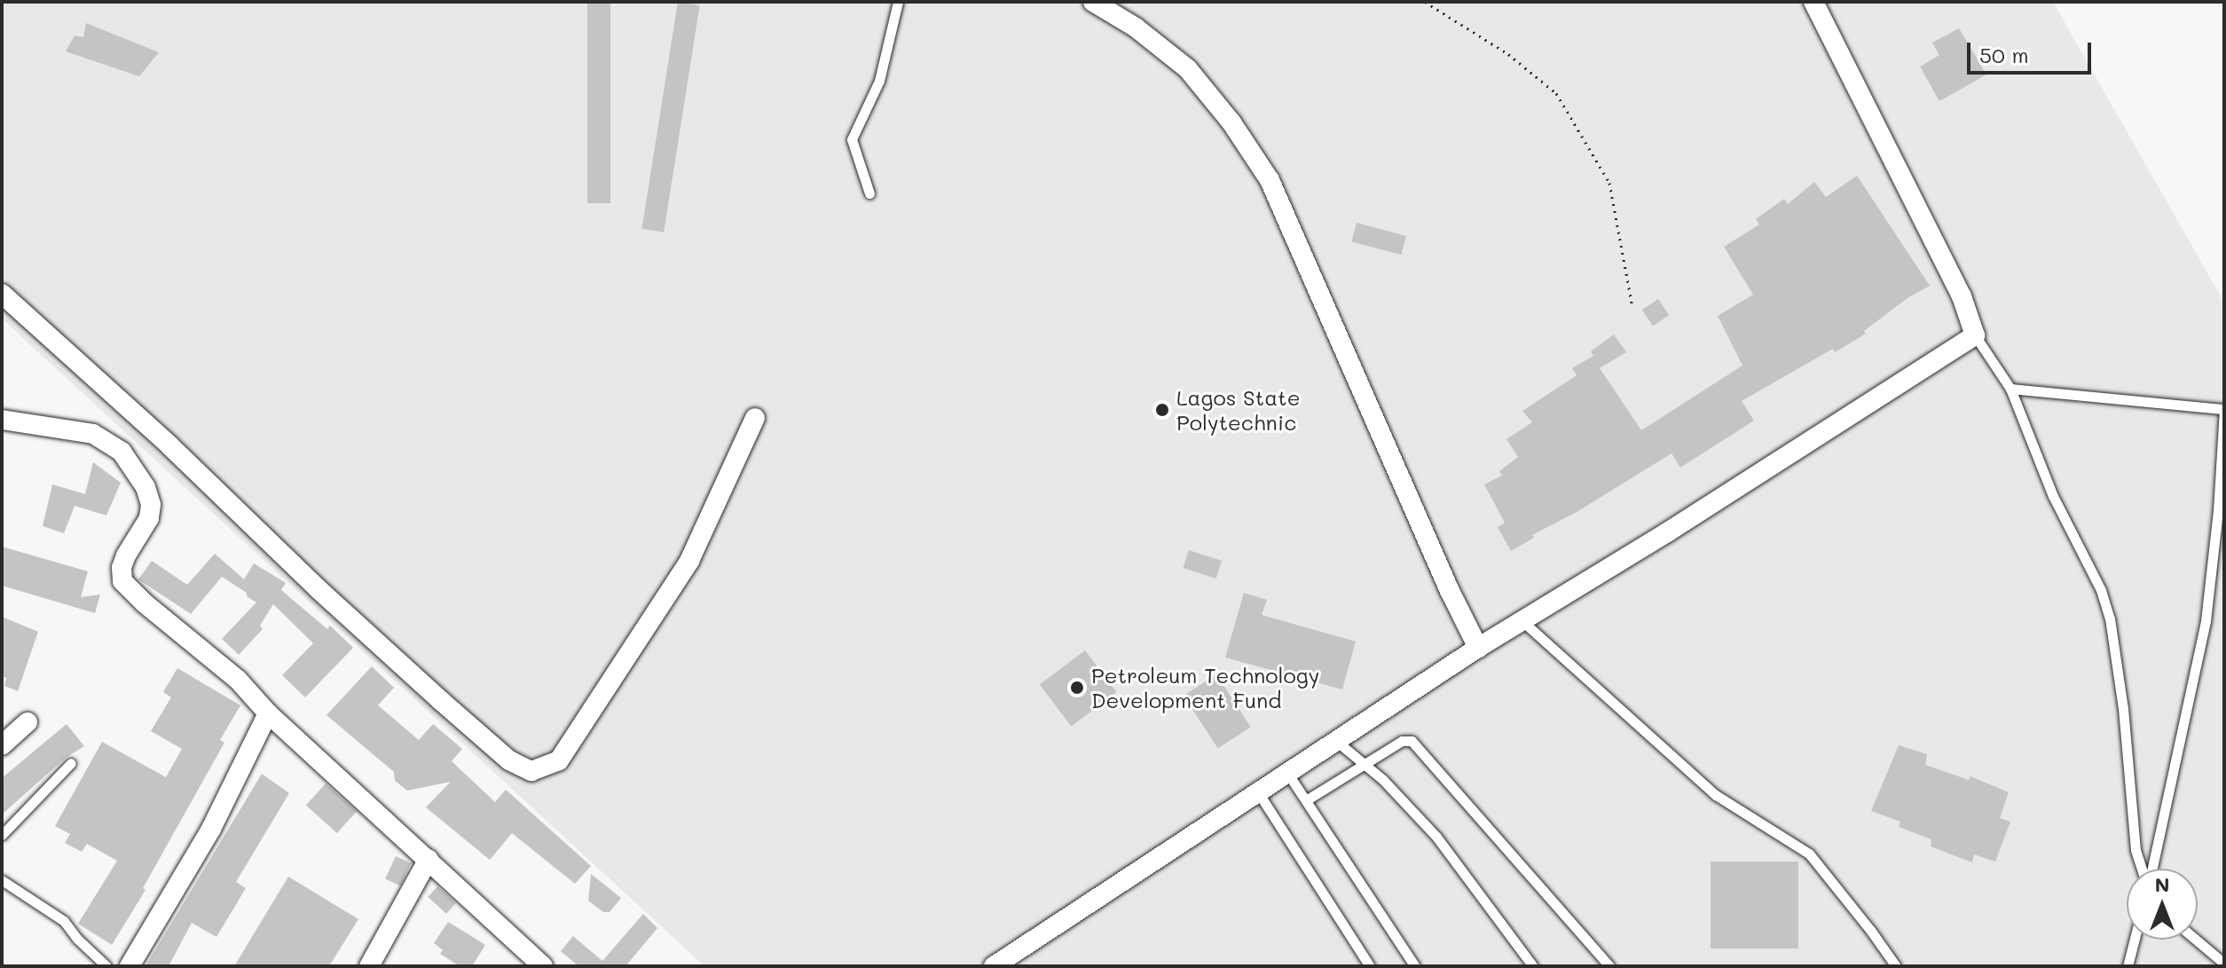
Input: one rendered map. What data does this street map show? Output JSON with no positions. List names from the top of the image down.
{
  "places": ["Lagos State Polytechnic", "Petroleum Technology Development Fund"],
  "scale_bar": "50 m",
  "north": "top"
}
